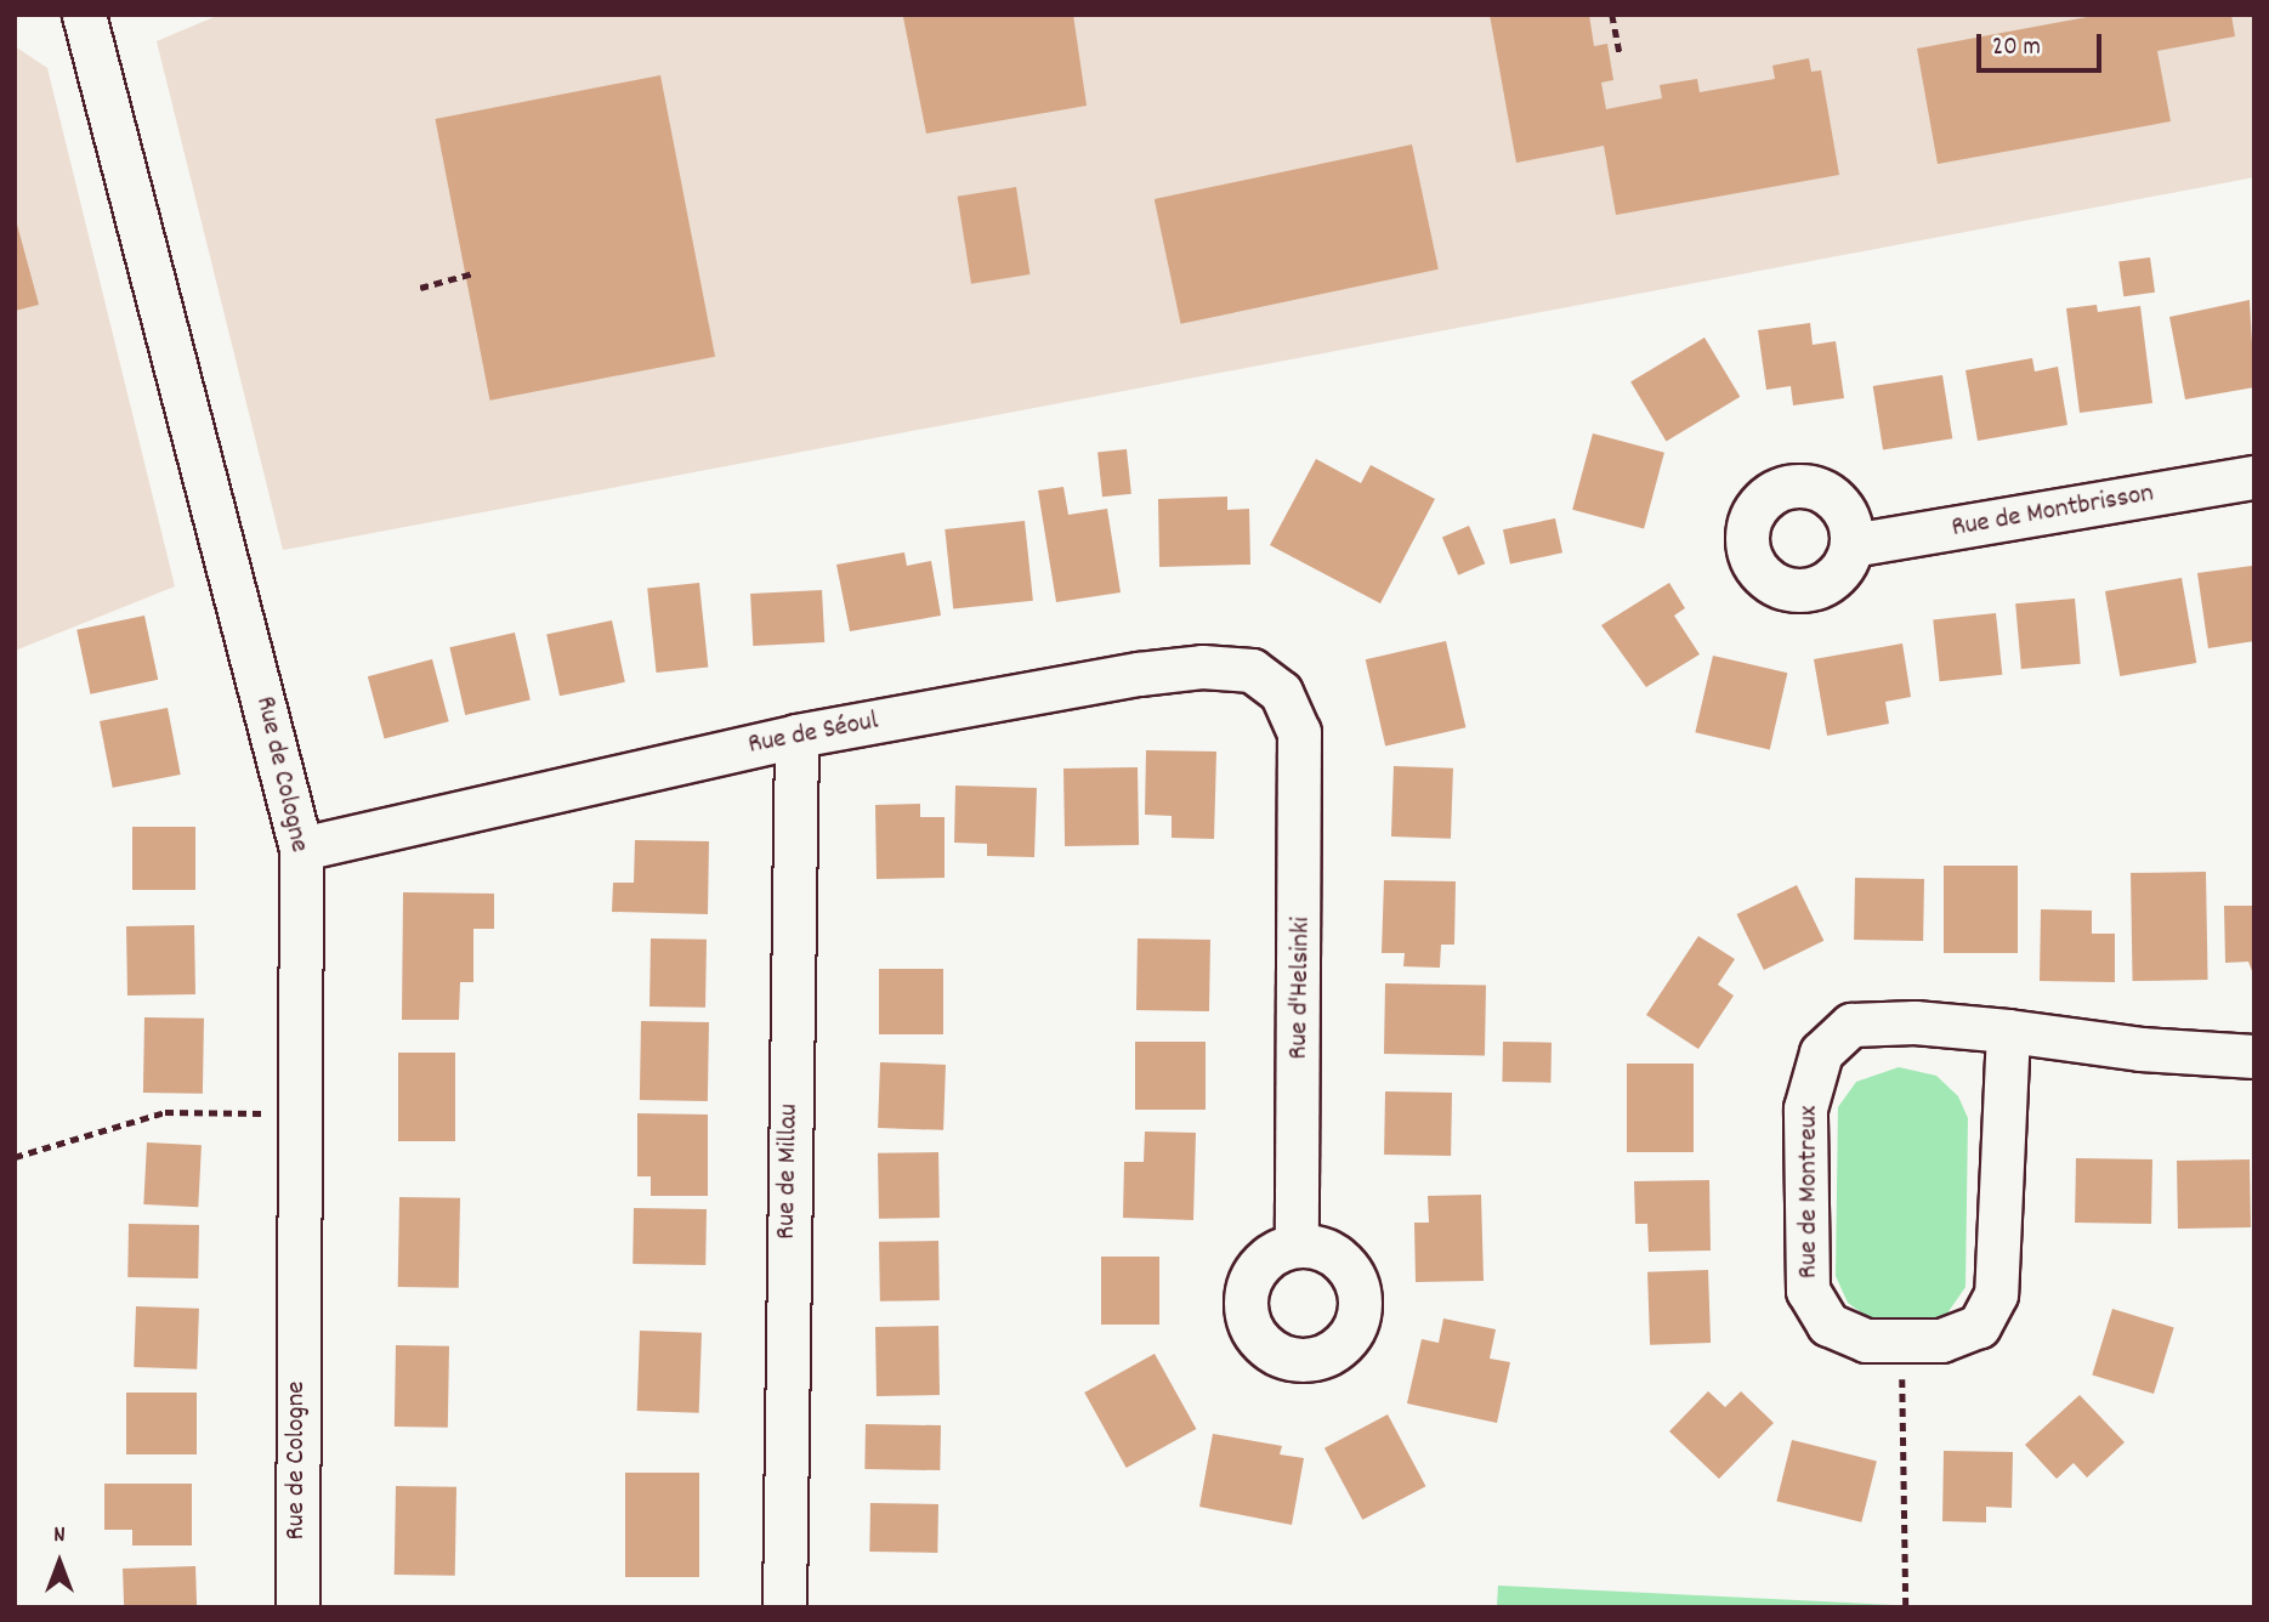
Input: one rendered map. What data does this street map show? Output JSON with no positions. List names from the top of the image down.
{
  "streets": {
    "street": [
      "Rue de Montbrisson",
      "Rue de Séoul",
      "Rue de Cologne",
      "Rue d'Helsinki",
      "Rue de Millau",
      "Rue de Montreux"
    ]
  },
  "crossings": [
    ["Rue de Séoul", "Rue de Cologne"],
    ["Rue de Séoul", "Rue d'Helsinki"],
    ["Rue de Séoul", "Rue de Millau"]
  ],
  "scale_bar": "20 m",
  "north": "top"
}
